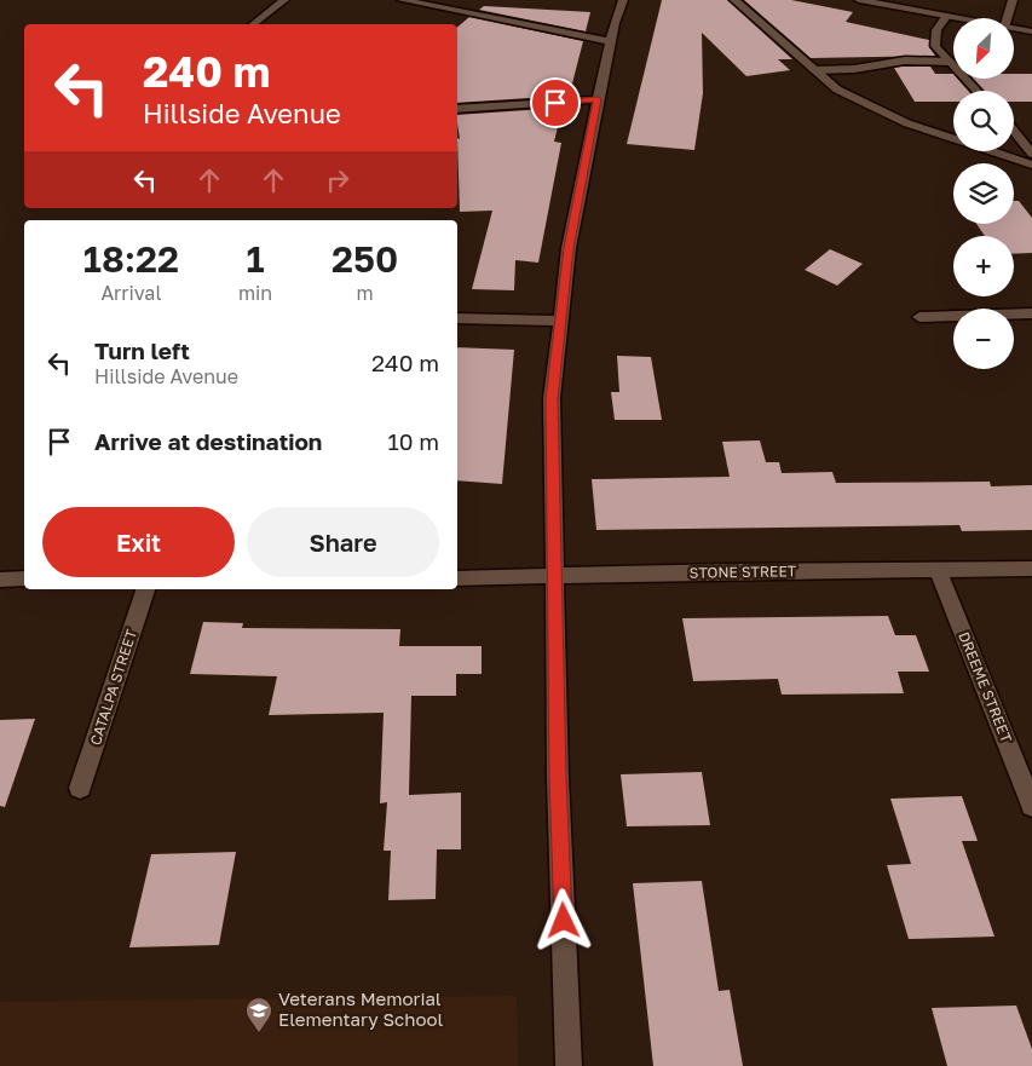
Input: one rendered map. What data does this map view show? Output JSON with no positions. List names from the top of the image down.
{
  "streets": {
    "street": ["STONE STREET", "CATALPA STREET", "DREEME STREET"]
  },
  "crossings": [
    ["STONE STREET", "DREEME STREET"]
  ],
  "places": {
    "school or university": ["Veterans Memorial Elementary School"]
  },
  "north": "bottom left",
  "page": {
    "map_buttons": ["+", "−"],
    "turn": ["240 m", "Hillside Avenue"],
    "eta": [
      "18:22",
      "Arrival",
      "1",
      "min",
      "250",
      "m"
    ],
    "list": [
      {
        "name": "Turn left",
        "note": "Hillside Avenue",
        "value": "240 m"
      },
      {
        "name": "Arrive at destination",
        "value": "10 m"
      }
    ],
    "buttons": ["Exit", "Share"]
  }
}
